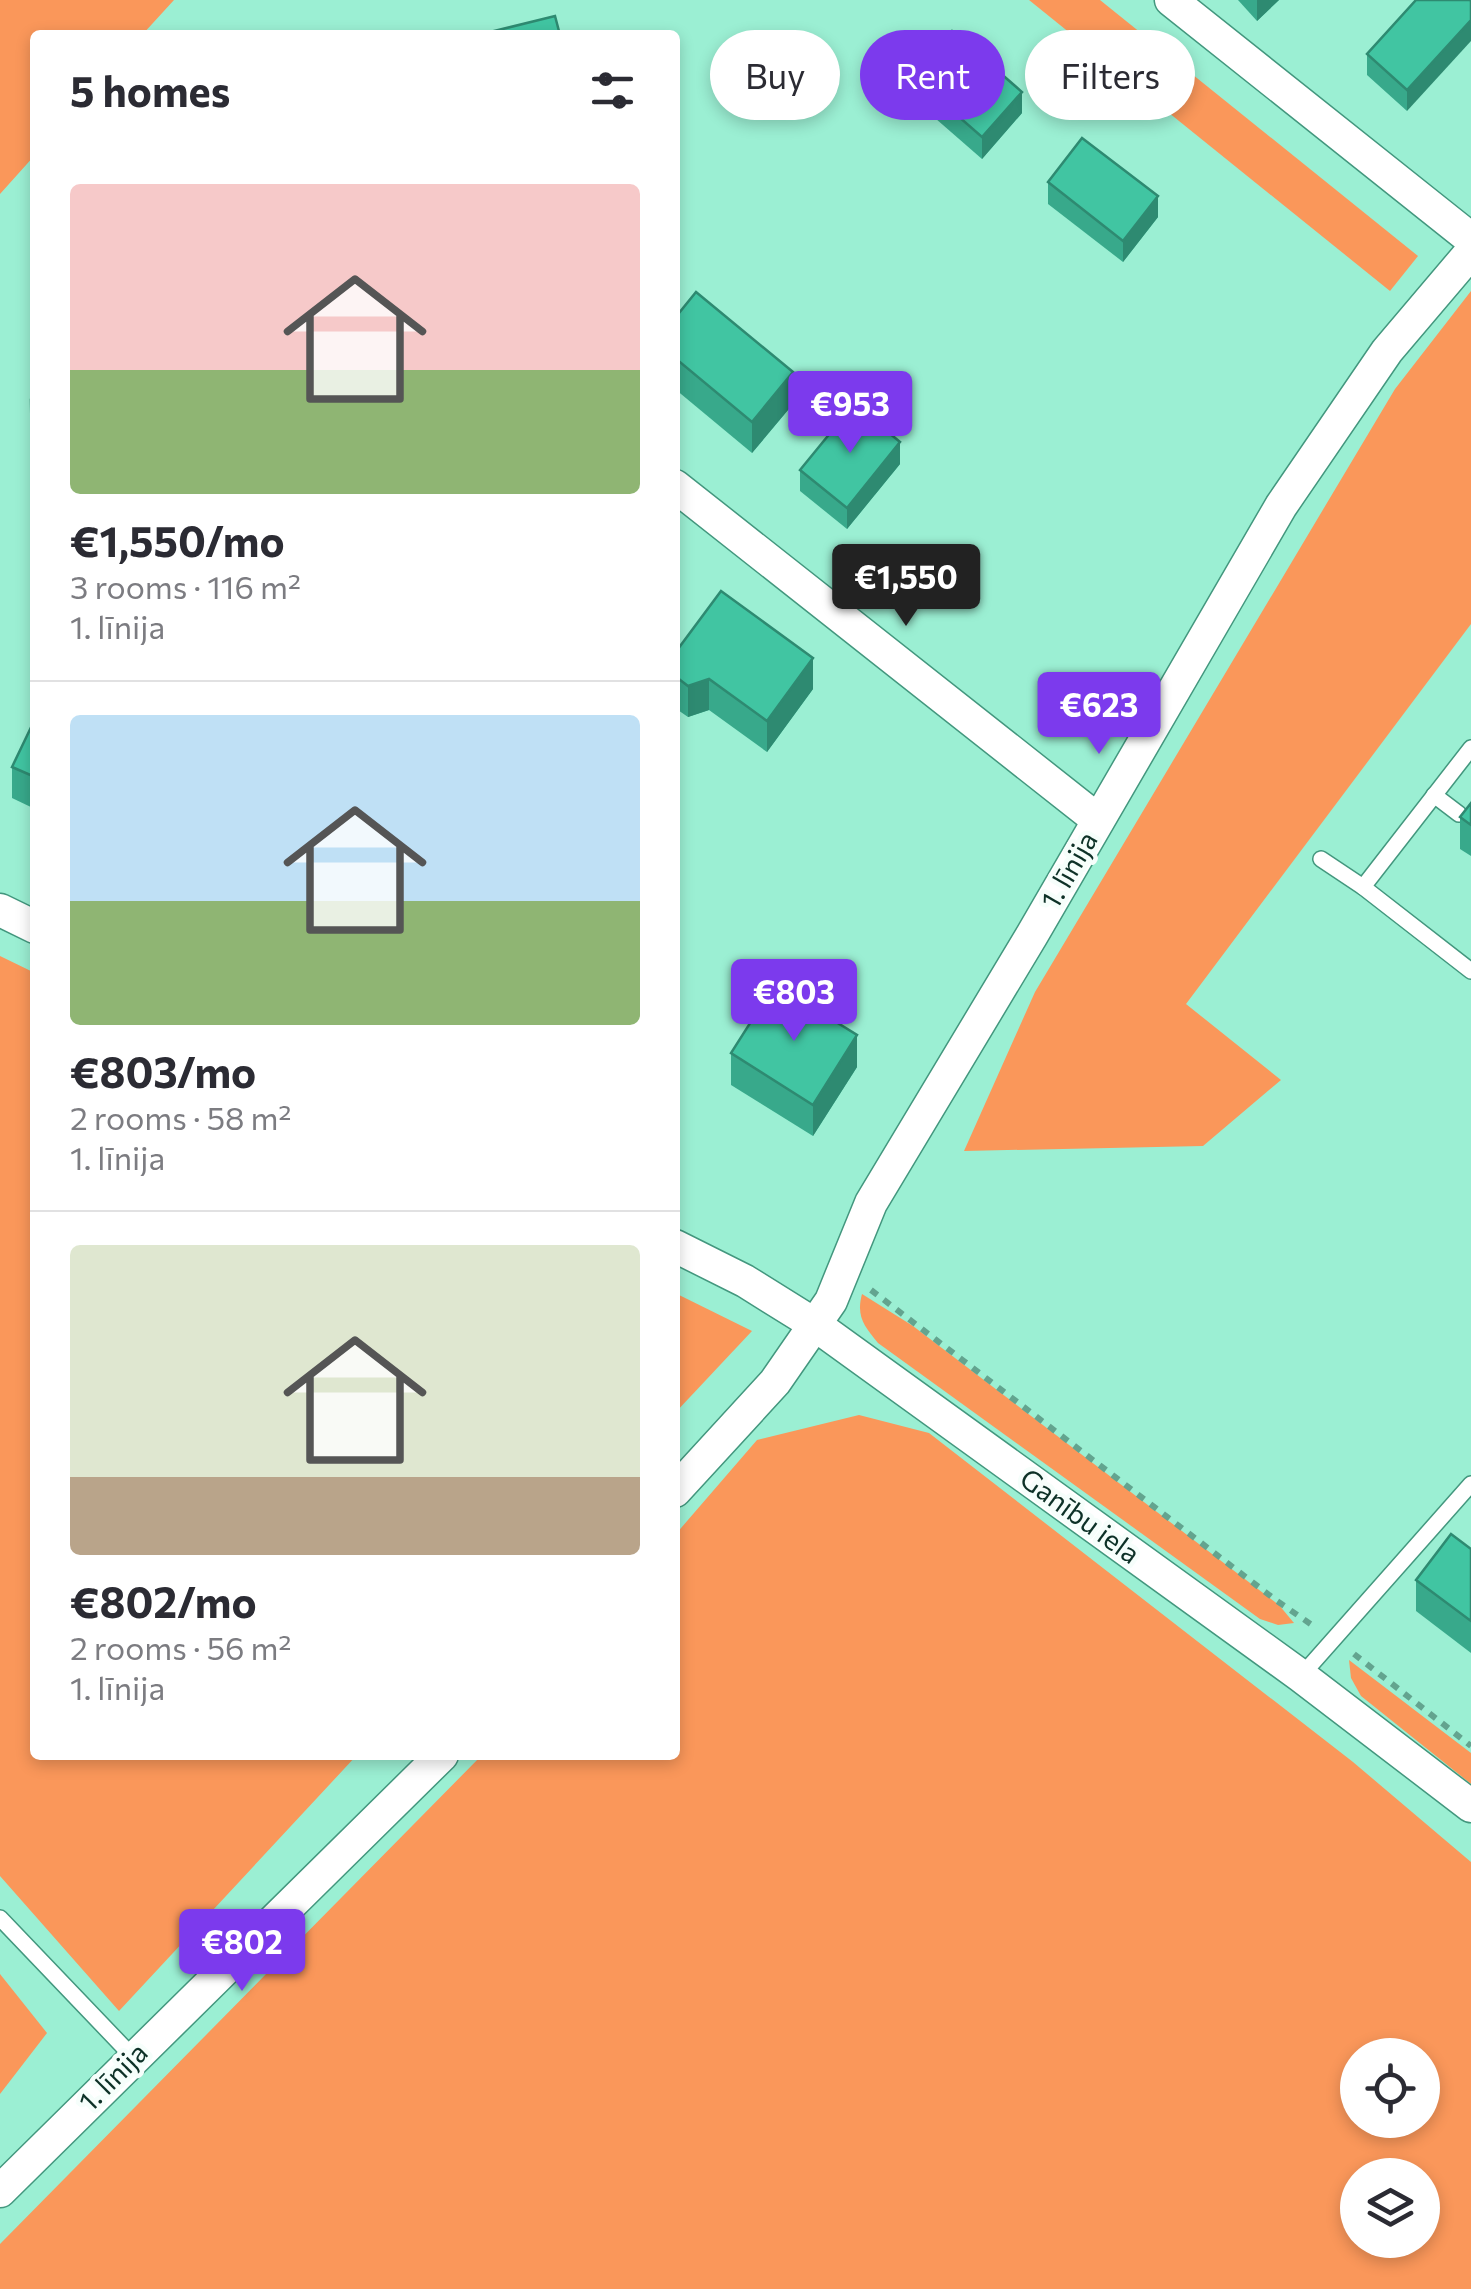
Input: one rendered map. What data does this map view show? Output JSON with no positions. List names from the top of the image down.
{
  "streets": {
    "street": ["1. līnija", "Ganību iela"]
  },
  "crossings": [
    ["1. līnija", "Ganību iela"]
  ],
  "page": {
    "chip": ["Buy", "Rent", "Filters"],
    "heading": "5 homes",
    "list": [
      {
        "name": "€1,550/mo",
        "note": "3 rooms · 116 m² · 1. līnija"
      },
      {
        "name": "€803/mo",
        "note": "2 rooms · 58 m² · 1. līnija"
      },
      {
        "name": "€802/mo",
        "note": "2 rooms · 56 m² · 1. līnija"
      }
    ],
    "price": [
      "€953",
      "€1,550",
      "€623",
      "€803",
      "€802"
    ]
  }
}
